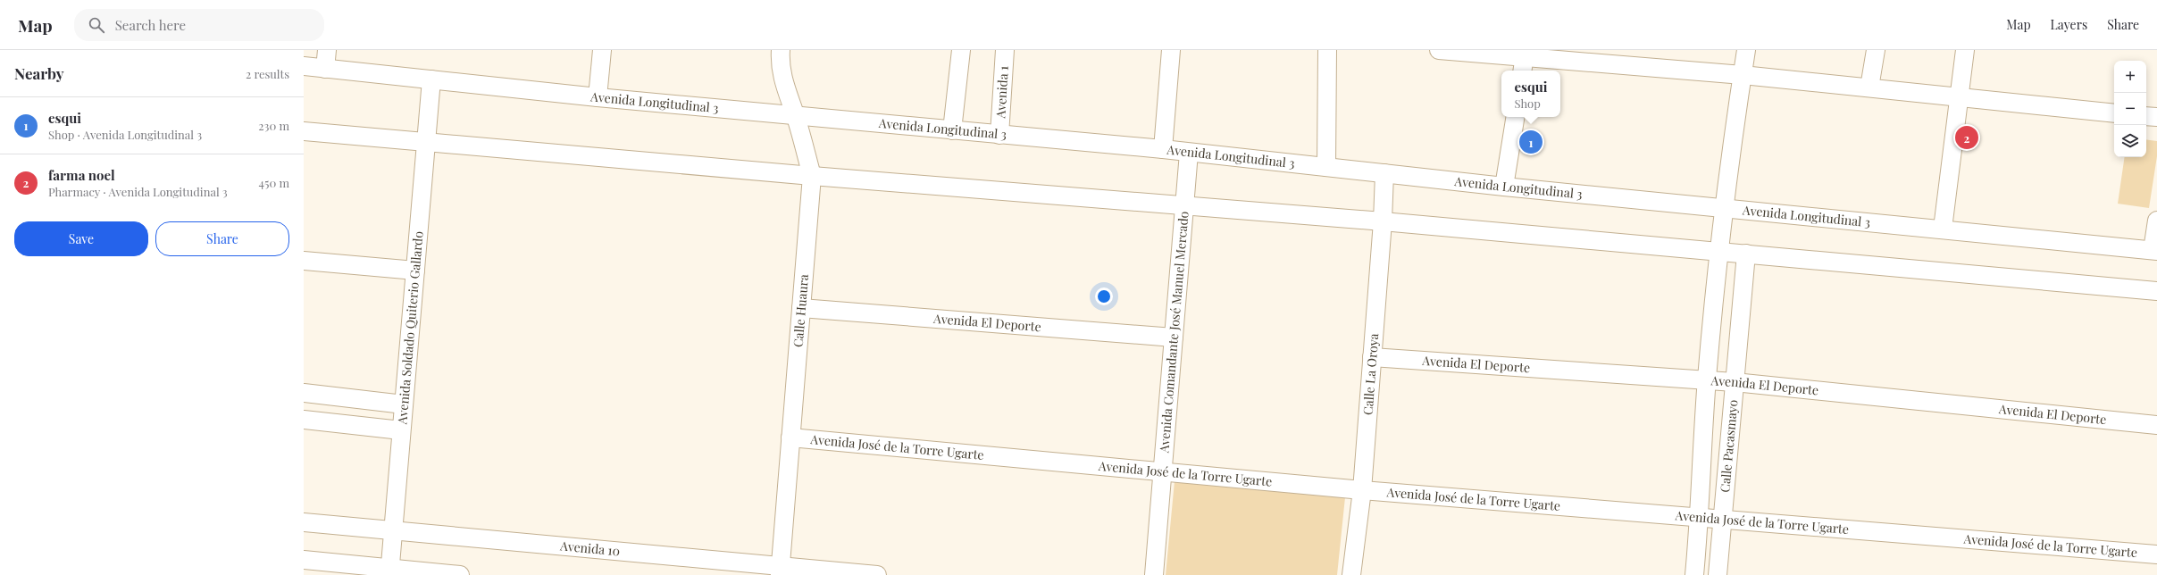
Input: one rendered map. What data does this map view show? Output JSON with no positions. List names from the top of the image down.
{
  "streets": {
    "street": [
      "Avenida 1",
      "Avenida Longitudinal 3",
      "Calle Huaura",
      "Avenida El Deporte",
      "Avenida Soldado Quiterio Gallardo",
      "Avenida Comandante José Manuel Mercado",
      "Calle La Oroya",
      "Avenida José de la Torre Ugarte",
      "Calle Pacasmayo",
      "Avenida 10"
    ]
  },
  "crossings": [
    ["Avenida 1", "Avenida Longitudinal 3"],
    ["Avenida Longitudinal 3", "Calle Huaura"],
    ["Avenida Longitudinal 3", "Avenida Soldado Quiterio Gallardo"],
    ["Avenida Longitudinal 3", "Avenida Comandante José Manuel Mercado"],
    ["Avenida Longitudinal 3", "Calle La Oroya"],
    ["Calle Huaura", "Avenida El Deporte"],
    ["Calle Huaura", "Avenida José de la Torre Ugarte"],
    ["Calle Huaura", "Avenida 10"],
    ["Avenida El Deporte", "Avenida Comandante José Manuel Mercado"],
    ["Avenida El Deporte", "Calle La Oroya"],
    ["Avenida El Deporte", "Calle Pacasmayo"],
    ["Avenida Soldado Quiterio Gallardo", "Avenida 10"],
    ["Avenida Comandante José Manuel Mercado", "Avenida José de la Torre Ugarte"],
    ["Calle La Oroya", "Avenida José de la Torre Ugarte"],
    ["Avenida José de la Torre Ugarte", "Calle Pacasmayo"]
  ],
  "page": {
    "header": "Map",
    "search": "Search here",
    "nav": ["Map", "Layers", "Share"],
    "heading": ["Nearby", "2 results"],
    "map_buttons": ["+", "−"],
    "popup": ["esqui", "Shop"],
    "list": [
      {
        "mark": "1",
        "name": "esqui",
        "note": "Shop · Avenida Longitudinal 3",
        "value": "230 m"
      },
      {
        "mark": "2",
        "name": "farma noel",
        "note": "Pharmacy · Avenida Longitudinal 3",
        "value": "450 m"
      }
    ],
    "pins": ["2", "1"],
    "buttons": ["Save", "Share"]
  }
}
